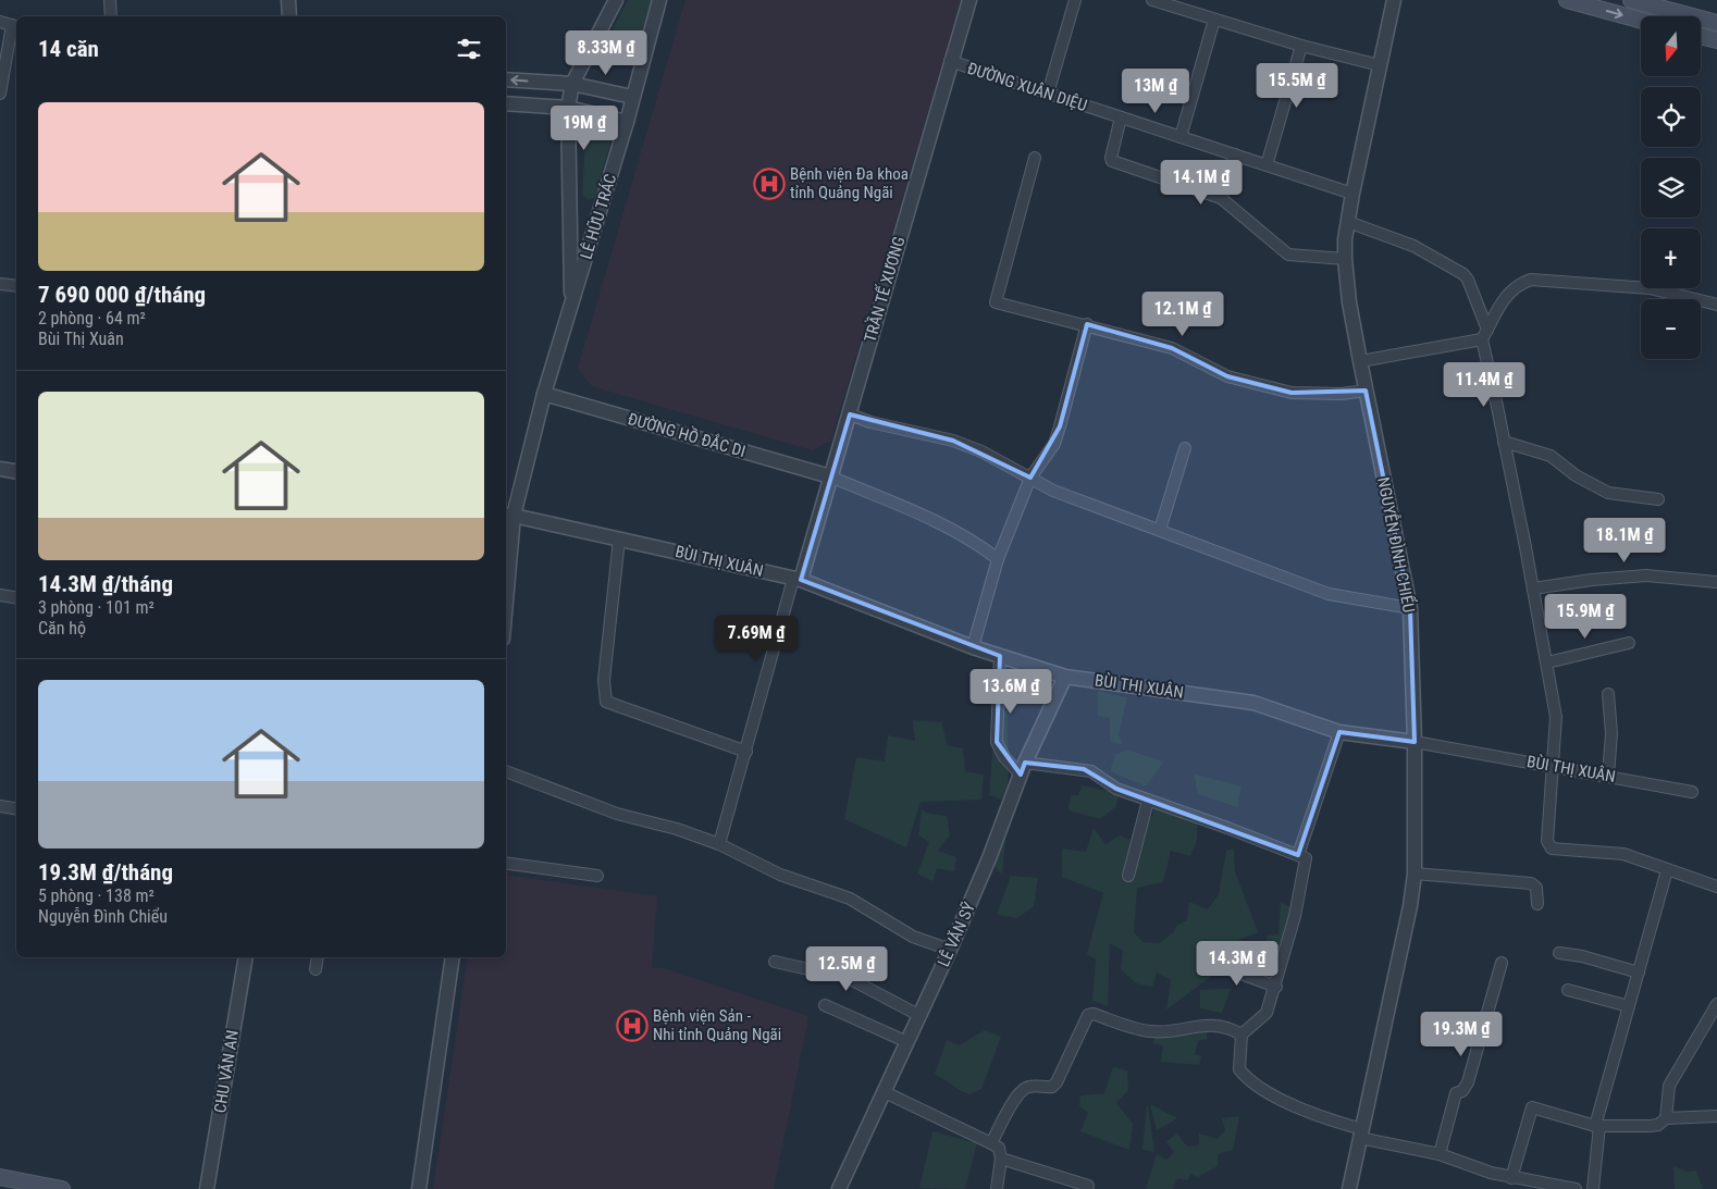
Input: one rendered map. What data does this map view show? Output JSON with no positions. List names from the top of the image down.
{
  "streets": {
    "street": [
      "ĐƯỜNG XUÂN DIỆU",
      "LÊ HỮU TRÁC",
      "TRẦN TẾ XƯƠNG",
      "ĐƯỜNG HỒ ĐẮC DI",
      "NGUYỄN ĐÌNH CHIỂU",
      "BÙI THỊ XUÂN",
      "LÊ VĂN SỸ",
      "CHU VĂN AN"
    ]
  },
  "crossings": [
    ["ĐƯỜNG XUÂN DIỆU", "TRẦN TẾ XƯƠNG"],
    ["ĐƯỜNG XUÂN DIỆU", "NGUYỄN ĐÌNH CHIỂU"],
    ["LÊ HỮU TRÁC", "ĐƯỜNG HỒ ĐẮC DI"],
    ["LÊ HỮU TRÁC", "BÙI THỊ XUÂN"],
    ["TRẦN TẾ XƯƠNG", "ĐƯỜNG HỒ ĐẮC DI"],
    ["TRẦN TẾ XƯƠNG", "BÙI THỊ XUÂN"],
    ["NGUYỄN ĐÌNH CHIỂU", "BÙI THỊ XUÂN"],
    ["BÙI THỊ XUÂN", "LÊ VĂN SỸ"]
  ],
  "places": {
    "hospital": ["Bệnh viện Đa khoa tỉnh Quảng Ngãi", "Bệnh viện Sản - Nhi tỉnh Quảng Ngãi"]
  },
  "north": "bottom",
  "page": {
    "map_buttons": ["+", "−"],
    "heading": "14 căn",
    "price": [
      "8.33M ₫",
      "15.5M ₫",
      "13M ₫",
      "19M ₫",
      "14.1M ₫",
      "12.1M ₫",
      "11.4M ₫",
      "18.1M ₫",
      "15.9M ₫",
      "7.69M ₫",
      "13.6M ₫",
      "14.3M ₫",
      "12.5M ₫",
      "19.3M ₫"
    ],
    "list": [
      {
        "name": "7 690 000 ₫/tháng",
        "note": "2 phòng · 64 m² · Bùi Thị Xuân"
      },
      {
        "name": "14.3M ₫/tháng",
        "note": "3 phòng · 101 m² · Căn hộ"
      },
      {
        "name": "19.3M ₫/tháng",
        "note": "5 phòng · 138 m² · Nguyễn Đình Chiểu"
      }
    ]
  }
}
